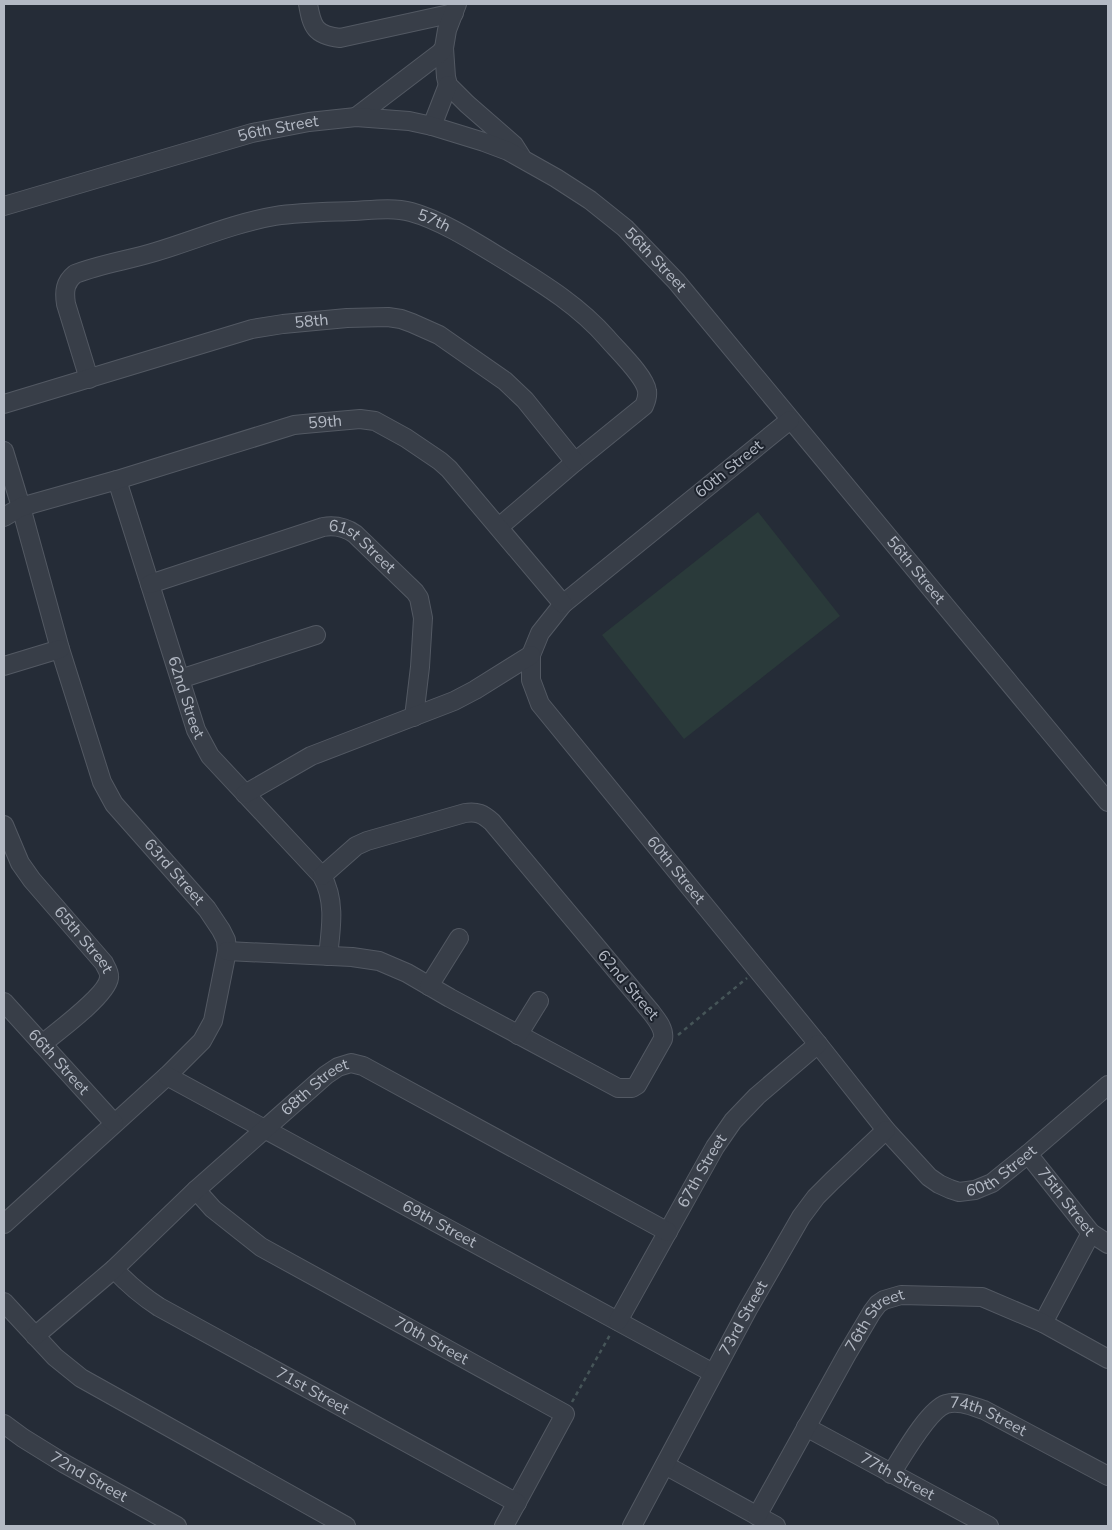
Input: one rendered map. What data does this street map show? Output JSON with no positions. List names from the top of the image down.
{
  "streets": {
    "street": [
      "56th Street",
      "57th",
      "58th",
      "59th",
      "60th Street",
      "61st Street",
      "62nd Street",
      "63rd Street",
      "65th Street",
      "66th Street",
      "68th Street",
      "67th Street",
      "75th Street",
      "69th Street",
      "73rd Street",
      "76th Street",
      "70th Street",
      "71st Street",
      "74th Street",
      "72nd Street",
      "77th Street"
    ]
  },
  "crossings": [
    ["56th Street", "60th Street"],
    ["57th", "58th"],
    ["57th", "59th"],
    ["59th", "60th Street"],
    ["59th", "62nd Street"],
    ["59th", "63rd Street"],
    ["60th Street", "67th Street"],
    ["60th Street", "75th Street"],
    ["60th Street", "73rd Street"],
    ["61st Street", "62nd Street"],
    ["62nd Street", "63rd Street"],
    ["65th Street", "66th Street"],
    ["68th Street", "67th Street"],
    ["68th Street", "69th Street"],
    ["68th Street", "70th Street"],
    ["68th Street", "71st Street"],
    ["67th Street", "69th Street"],
    ["69th Street", "73rd Street"],
    ["76th Street", "77th Street"],
    ["74th Street", "77th Street"]
  ]
}
